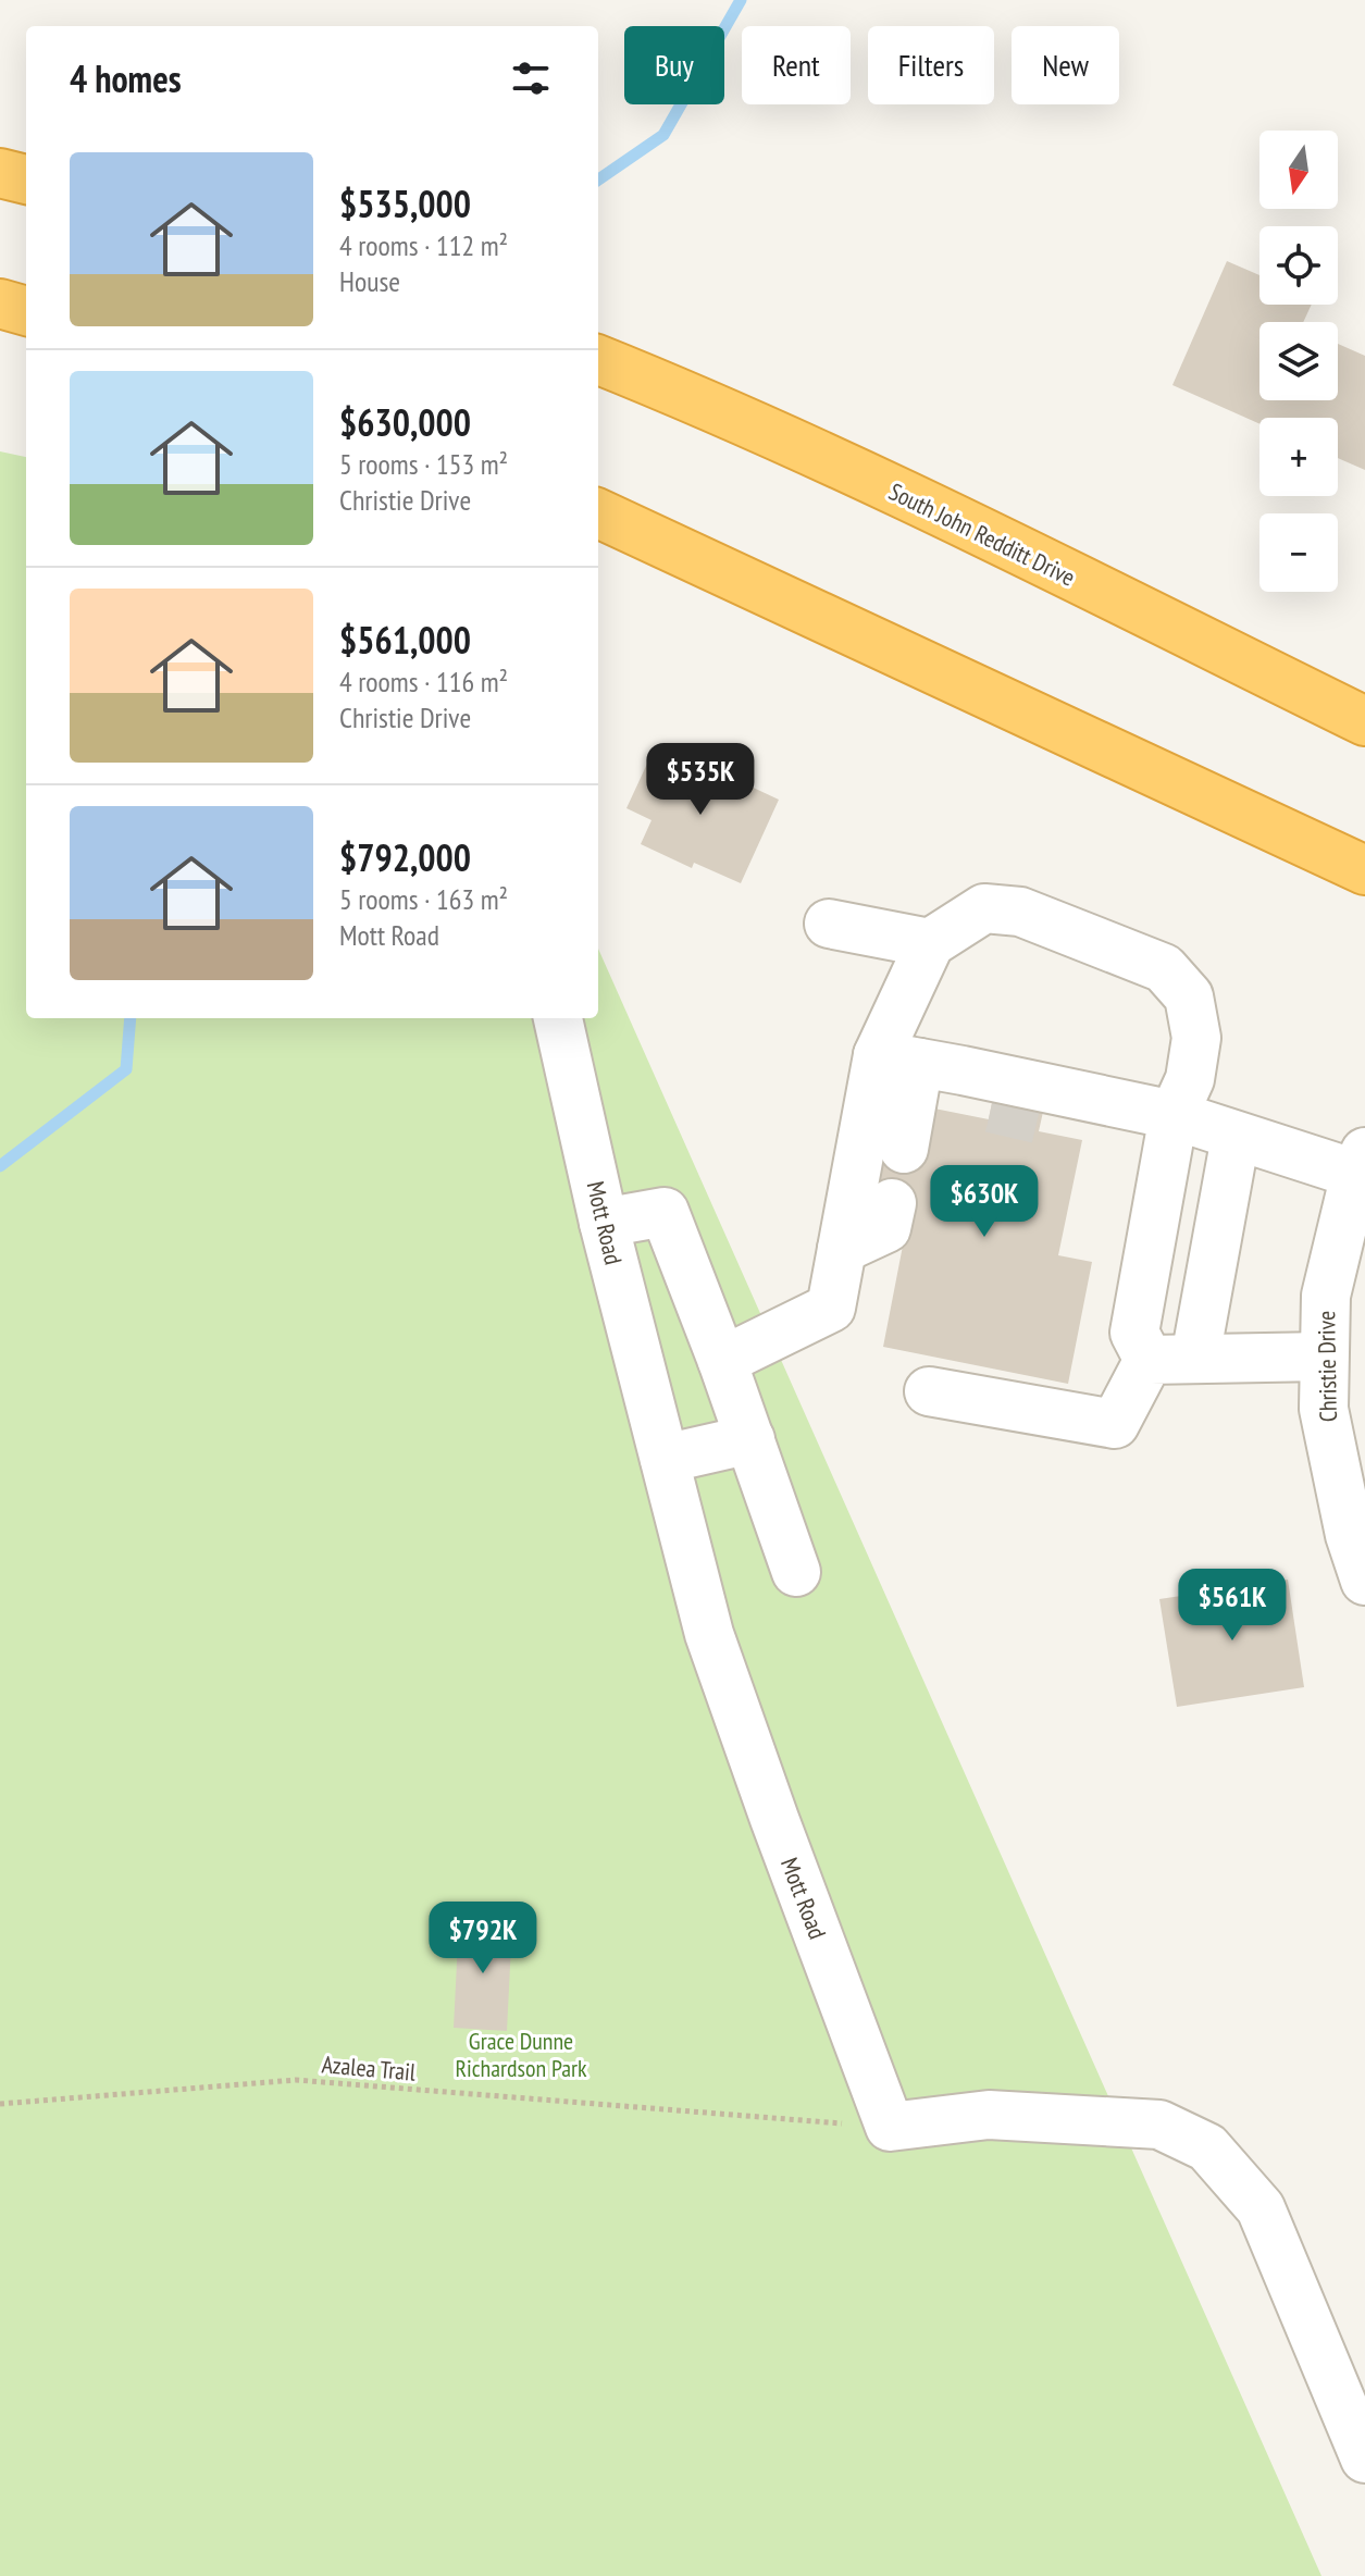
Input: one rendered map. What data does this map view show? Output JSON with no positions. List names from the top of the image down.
{
  "streets": {
    "highway": ["South John Redditt Drive"],
    "street": ["Mott Road", "Christie Drive"],
    "path": ["Azalea Trail"]
  },
  "crossings": [
    ["Mott Road", "Azalea Trail"]
  ],
  "parks": ["Grace Dunne Richardson Park"],
  "north": "bottom",
  "page": {
    "chip": [
      "Buy",
      "Rent",
      "Filters",
      "New"
    ],
    "heading": "4 homes",
    "map_buttons": ["+", "−"],
    "list": [
      {
        "name": "$535,000",
        "note": "4 rooms · 112 m² · House"
      },
      {
        "name": "$630,000",
        "note": "5 rooms · 153 m² · Christie Drive"
      },
      {
        "name": "$561,000",
        "note": "4 rooms · 116 m² · Christie Drive"
      },
      {
        "name": "$792,000",
        "note": "5 rooms · 163 m² · Mott Road"
      }
    ],
    "price": [
      "$535K",
      "$630K",
      "$561K",
      "$792K"
    ]
  }
}
